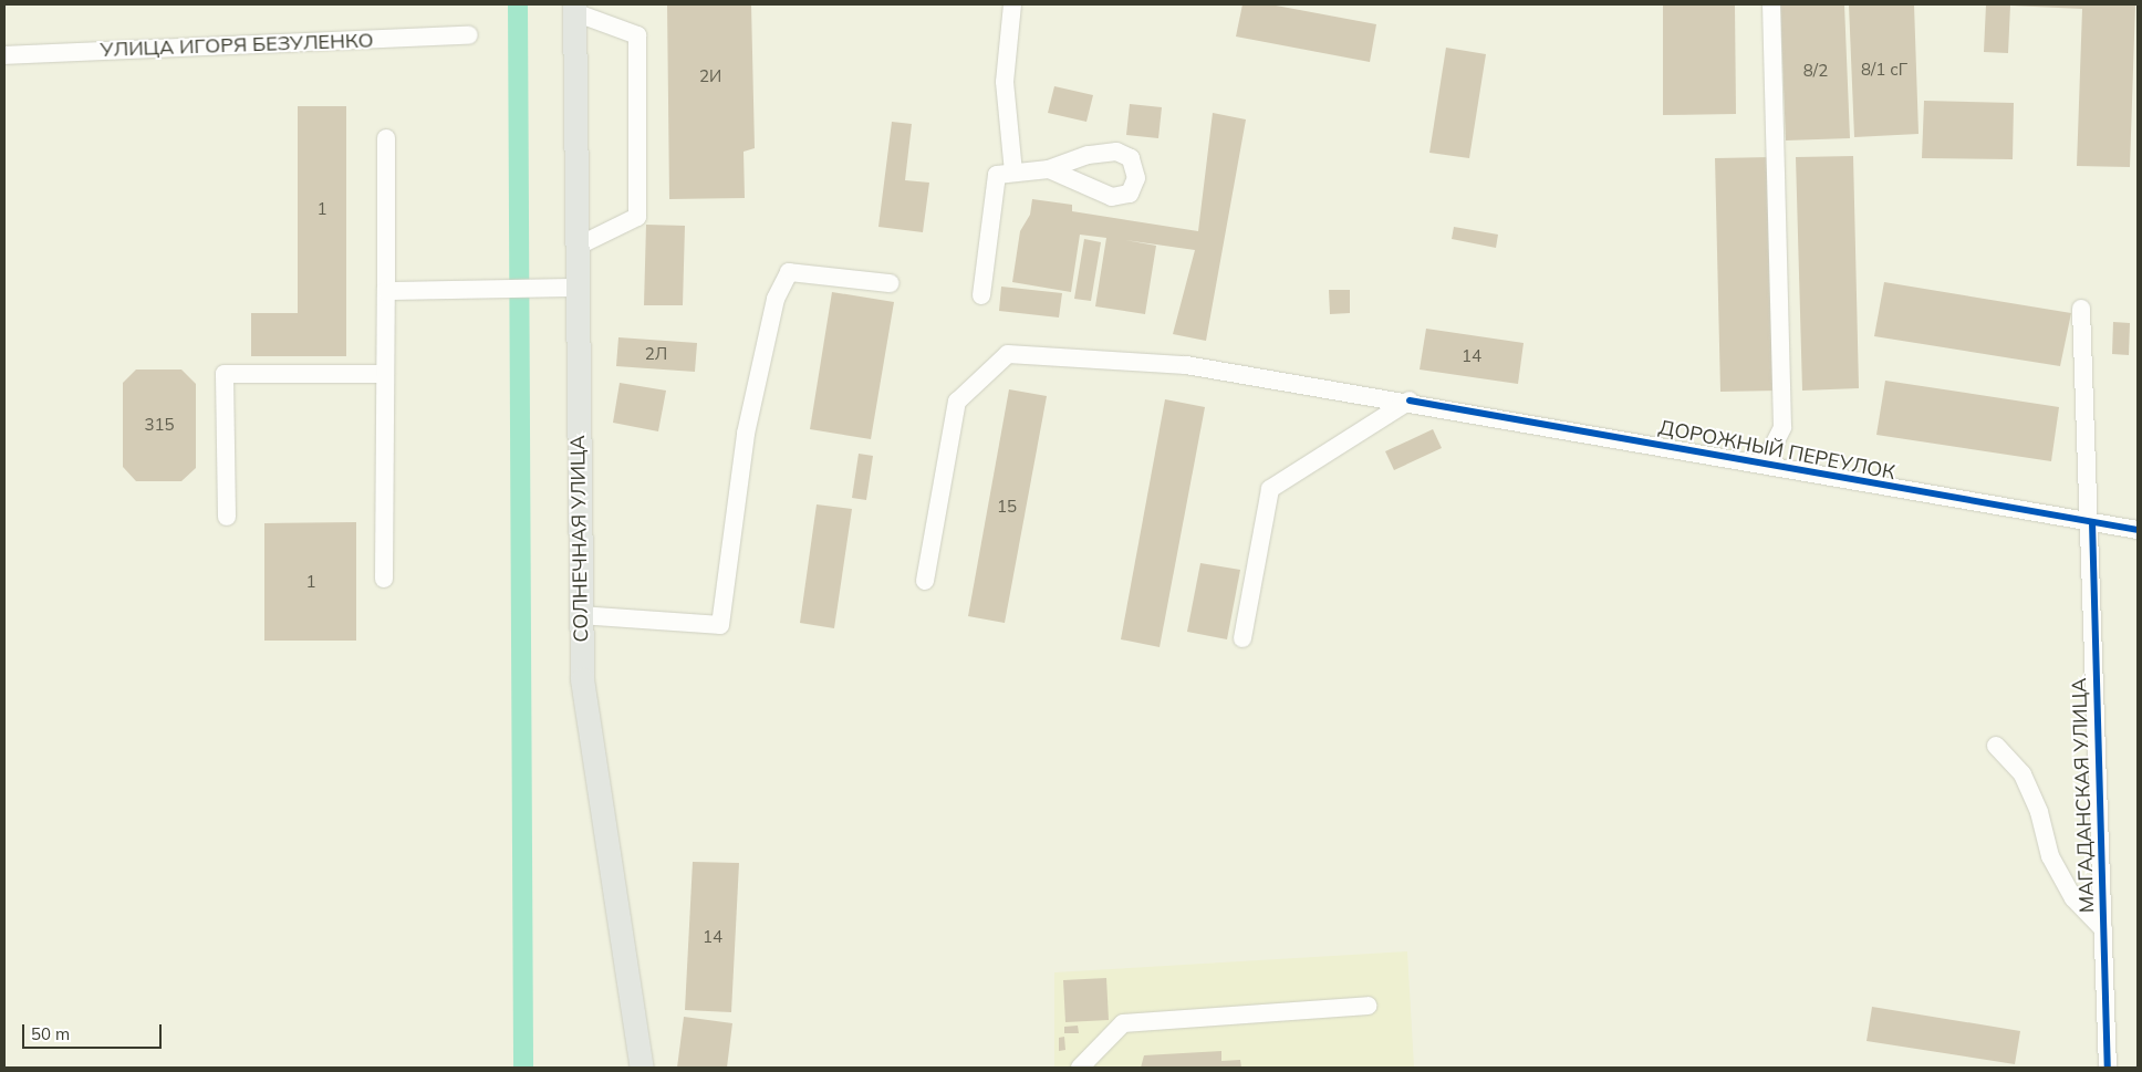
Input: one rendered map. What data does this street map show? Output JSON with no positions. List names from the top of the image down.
{
  "streets": {
    "main road": ["СОЛНЕЧНАЯ УЛИЦА"],
    "street": ["УЛИЦА ИГОРЯ БЕЗУЛЕНКО", "ДОРОЖНЫЙ ПЕРЕУЛОК", "МАГАДАНСКАЯ УЛИЦА"]
  },
  "crossings": [
    ["ДОРОЖНЫЙ ПЕРЕУЛОК", "МАГАДАНСКАЯ УЛИЦА"]
  ],
  "house_numbers": [
    "8/1 сГ",
    "8/2",
    "2И",
    "1",
    "2Л",
    "14",
    "315",
    "15",
    "1",
    "14"
  ],
  "scale_bar": "50 m"
}
